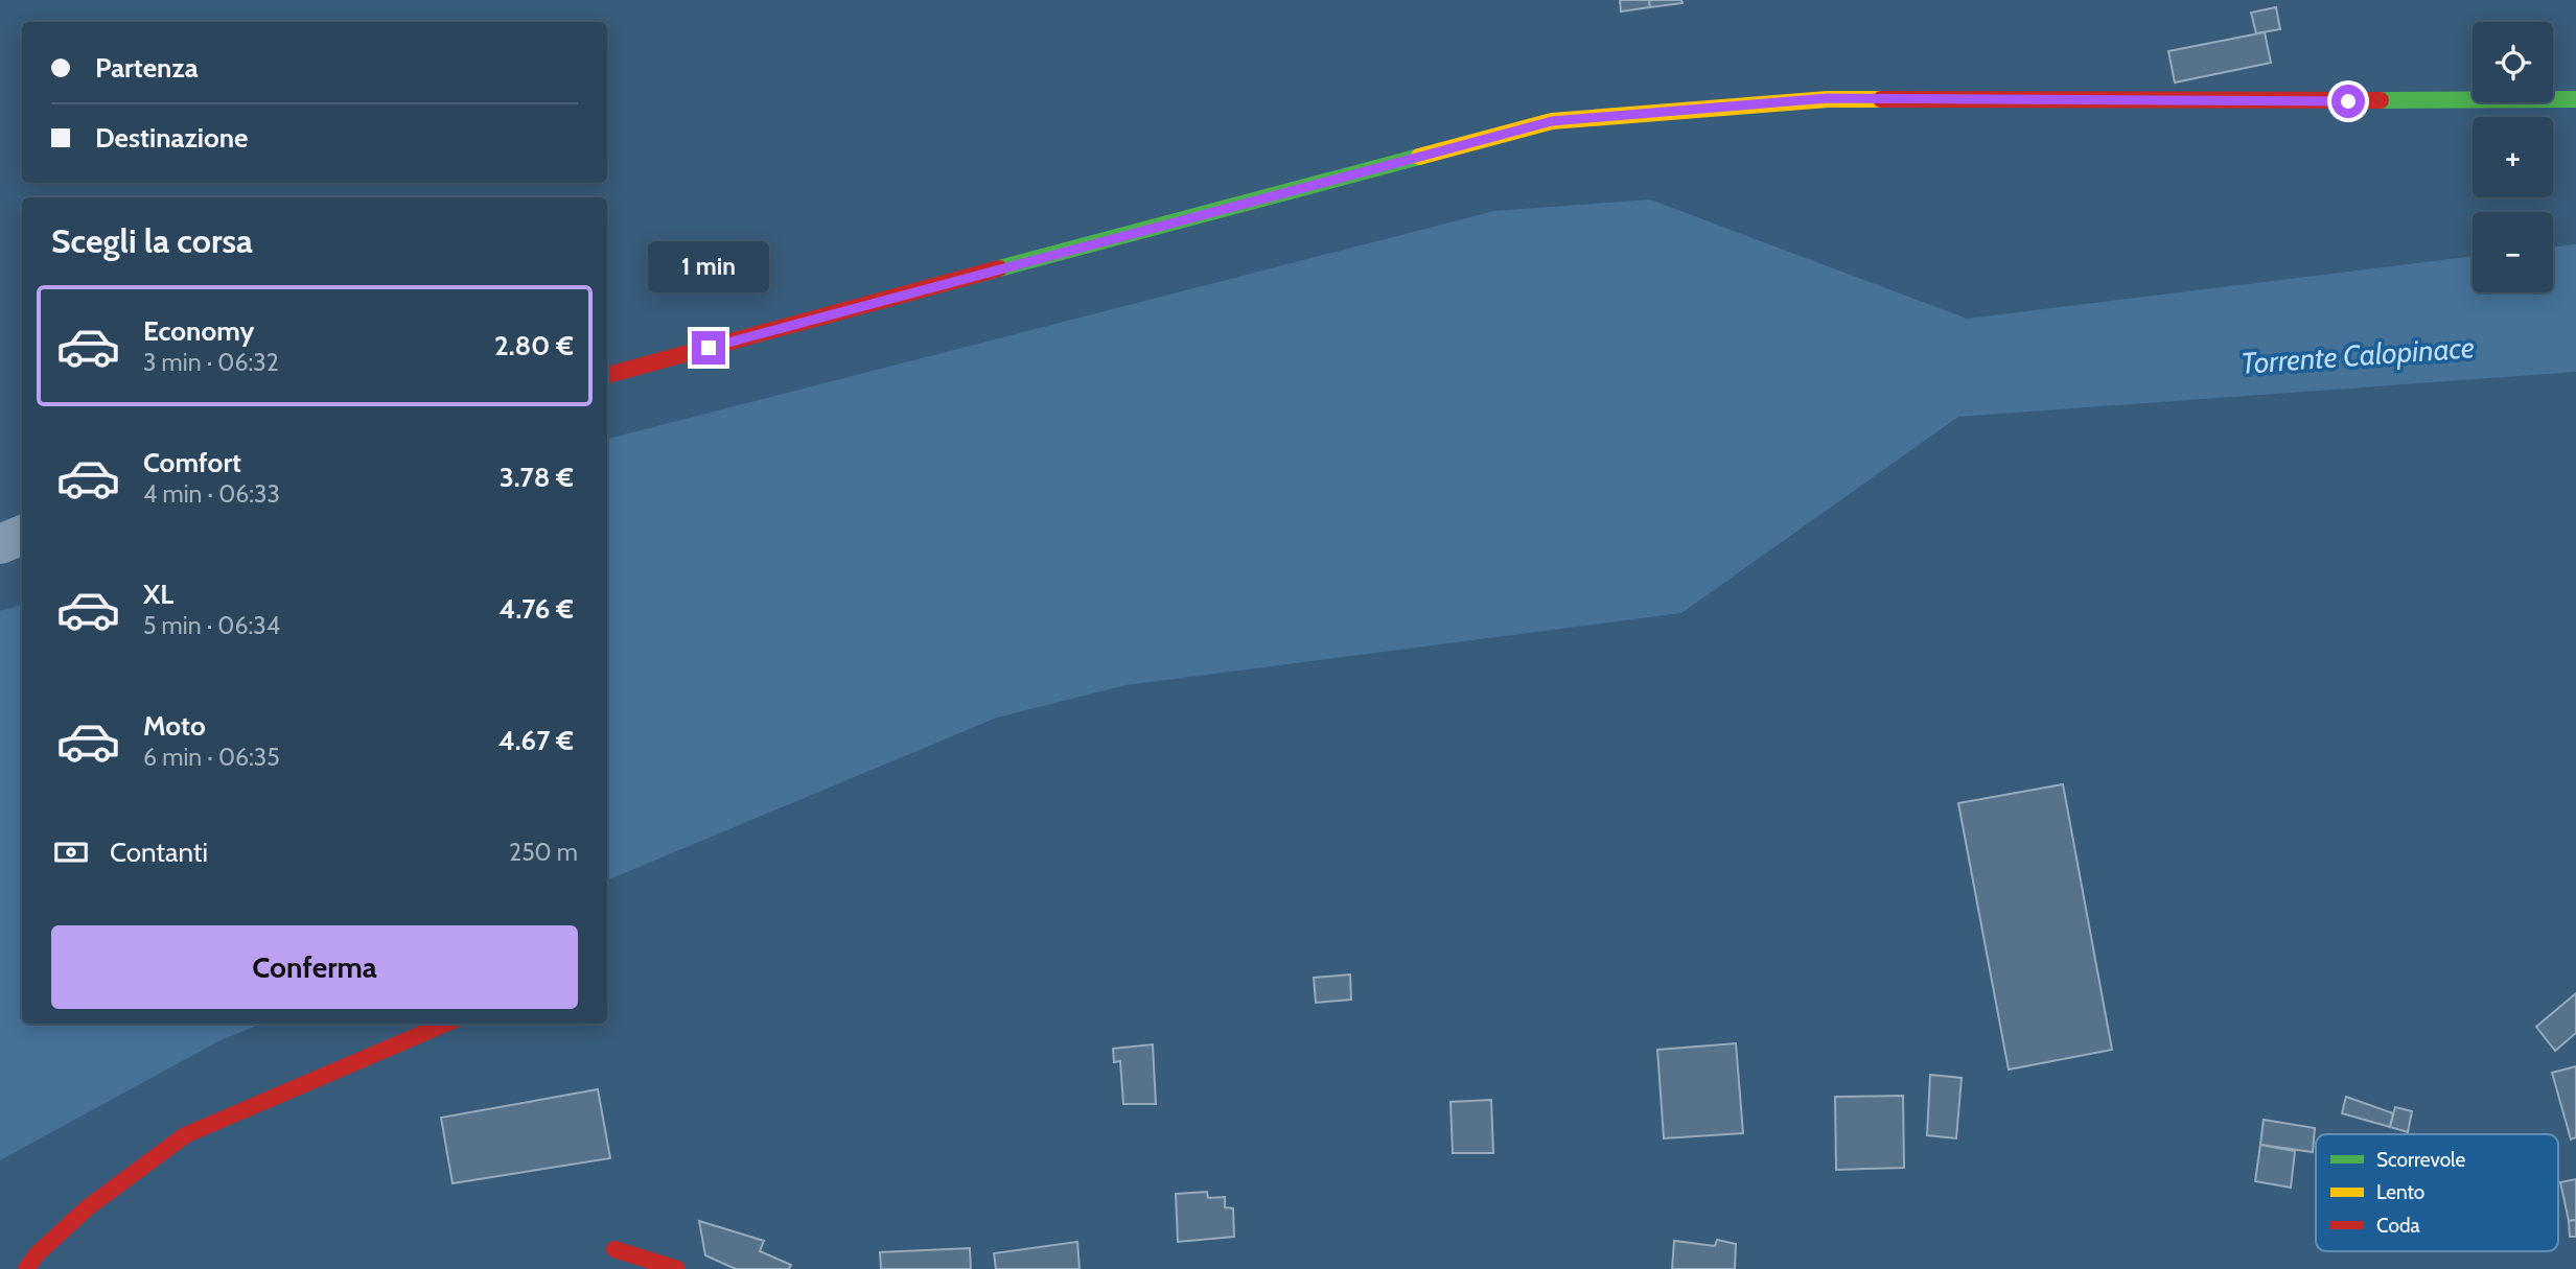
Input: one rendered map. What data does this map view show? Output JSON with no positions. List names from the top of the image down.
{
  "water": ["Torrente Calopinace"],
  "legend": ["Scorrevole", "Lento", "Coda"],
  "page": {
    "map_buttons": ["+", "−"],
    "banner": ["Partenza", "Destinazione"],
    "heading": "Scegli la corsa",
    "bubble": "1 min",
    "list": [
      {
        "name": "Economy",
        "note": "3 min · 06:32",
        "value": "2.80 €"
      },
      {
        "name": "Comfort",
        "note": "4 min · 06:33",
        "value": "3.78 €"
      },
      {
        "name": "XL",
        "note": "5 min · 06:34",
        "value": "4.76 €"
      },
      {
        "name": "Moto",
        "note": "6 min · 06:35",
        "value": "4.67 €"
      }
    ],
    "pay": ["Contanti", "250 m"],
    "buttons": "Conferma"
  }
}
